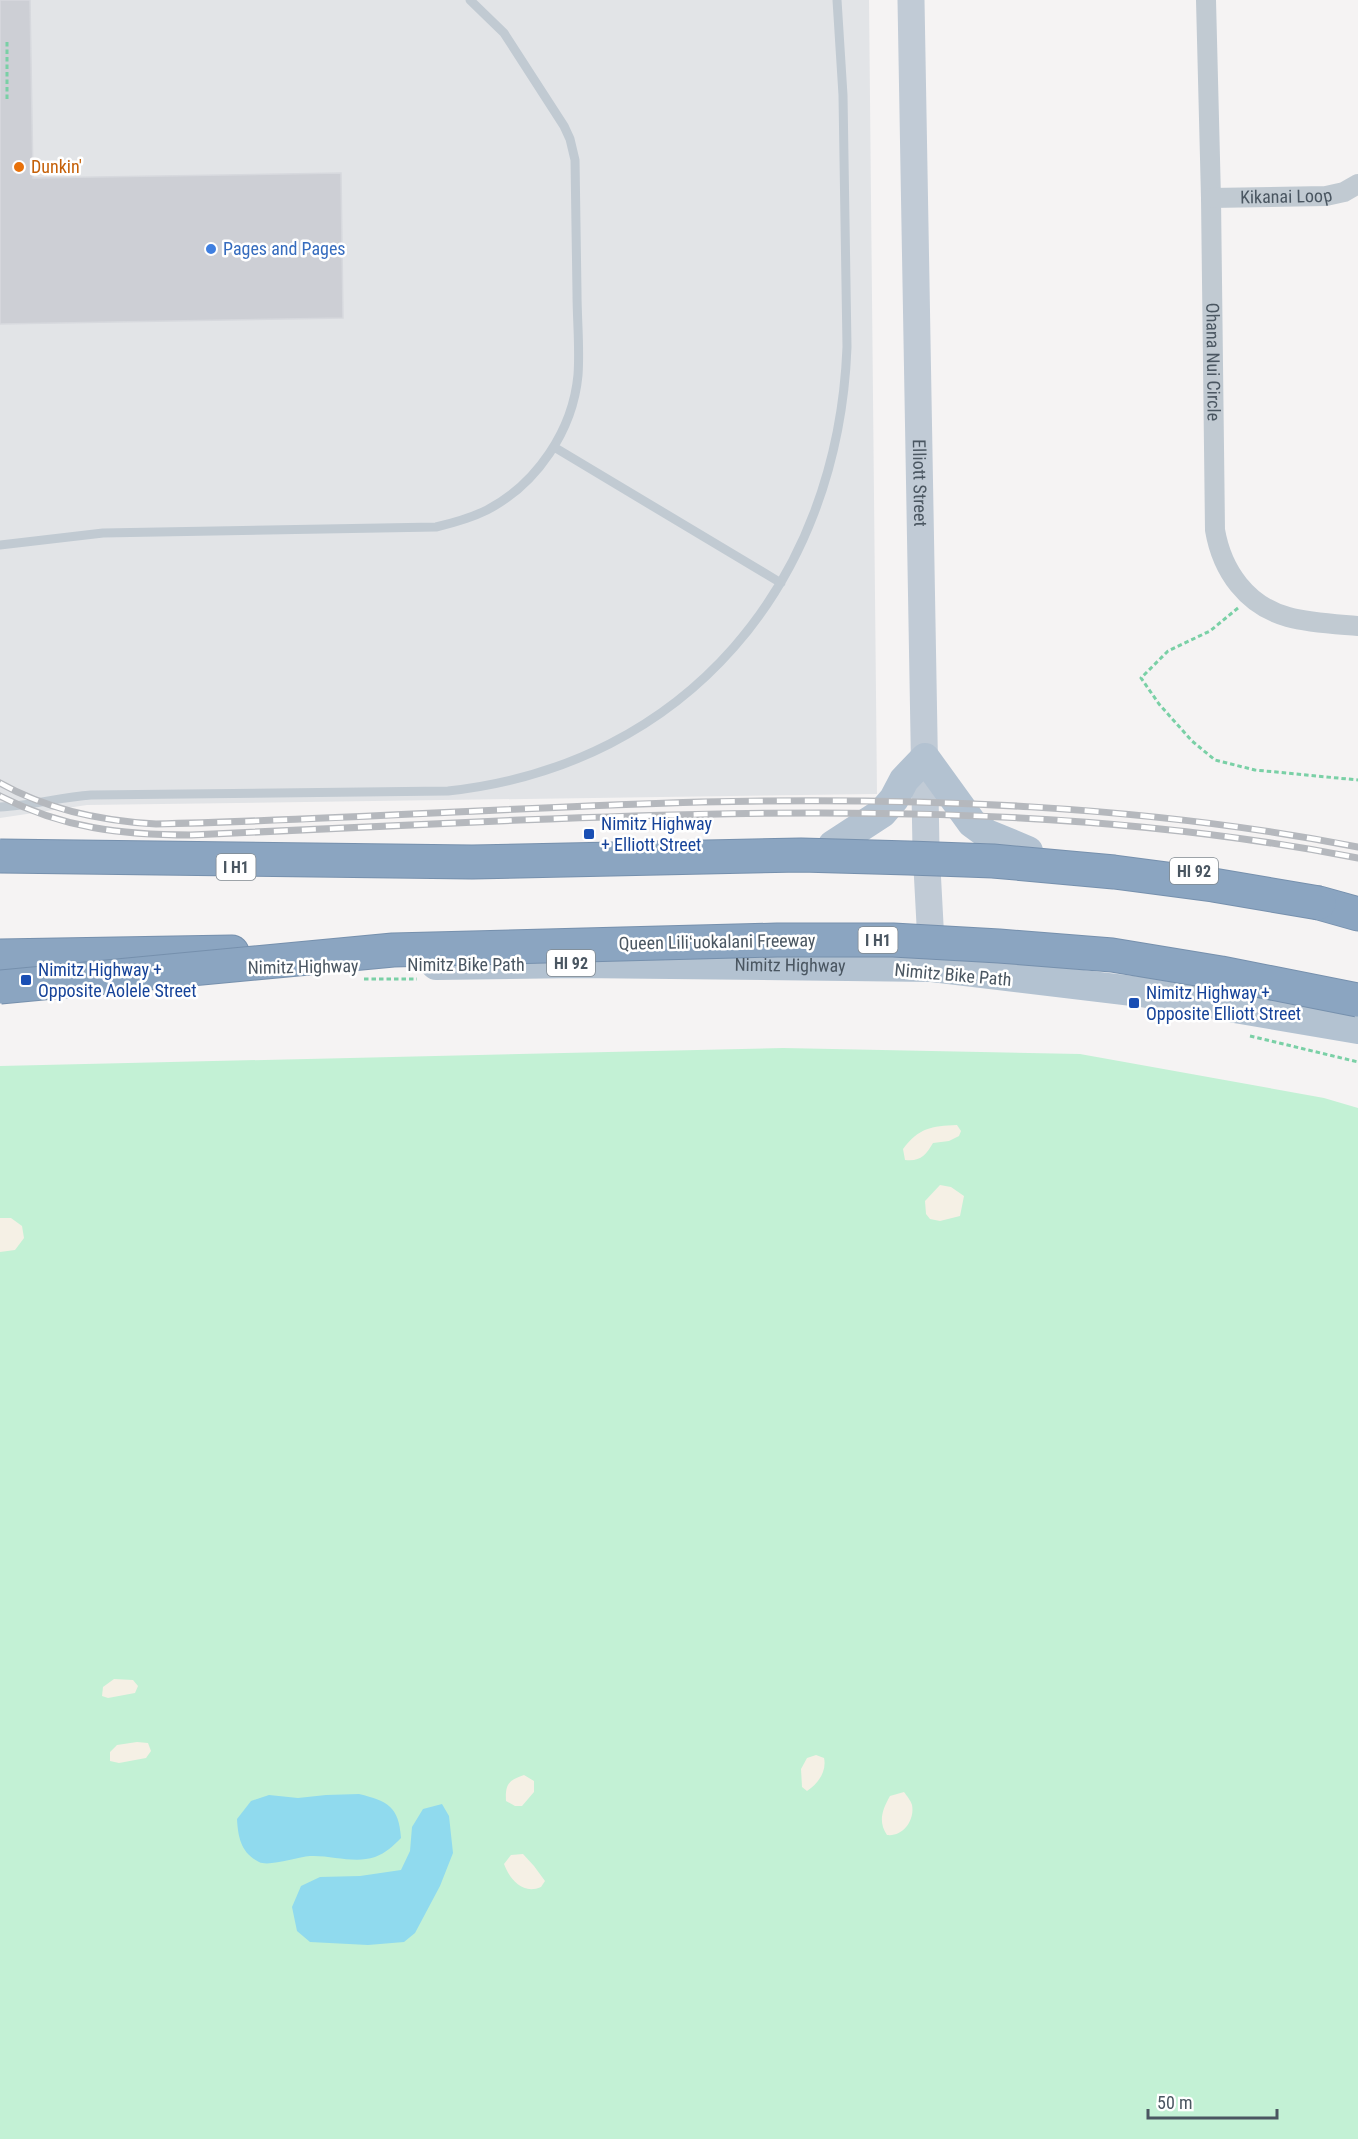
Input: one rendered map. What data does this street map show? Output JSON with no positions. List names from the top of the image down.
{
  "streets": {
    "highway": ["I H1", "Queen Liliʻuokalani Freeway"],
    "main road": ["HI 92", "Nimitz Highway"],
    "street": ["Kikanai Loop", "Ohana Nui Circle", "Elliott Street"],
    "path": ["Nimitz Bike Path"]
  },
  "crossings": [
    ["Kikanai Loop", "Ohana Nui Circle"],
    ["Elliott Street", "HI 92"],
    ["Elliott Street", "Nimitz Highway"]
  ],
  "places": {
    "other": ["Dunkin'", "Pages and Pages"],
    "transit": ["Nimitz Highway + Elliott Street", "Nimitz Highway + Opposite Aolele Street", "Nimitz Highway + Opposite Elliott Street"]
  },
  "scale_bar": "50 m"
}
